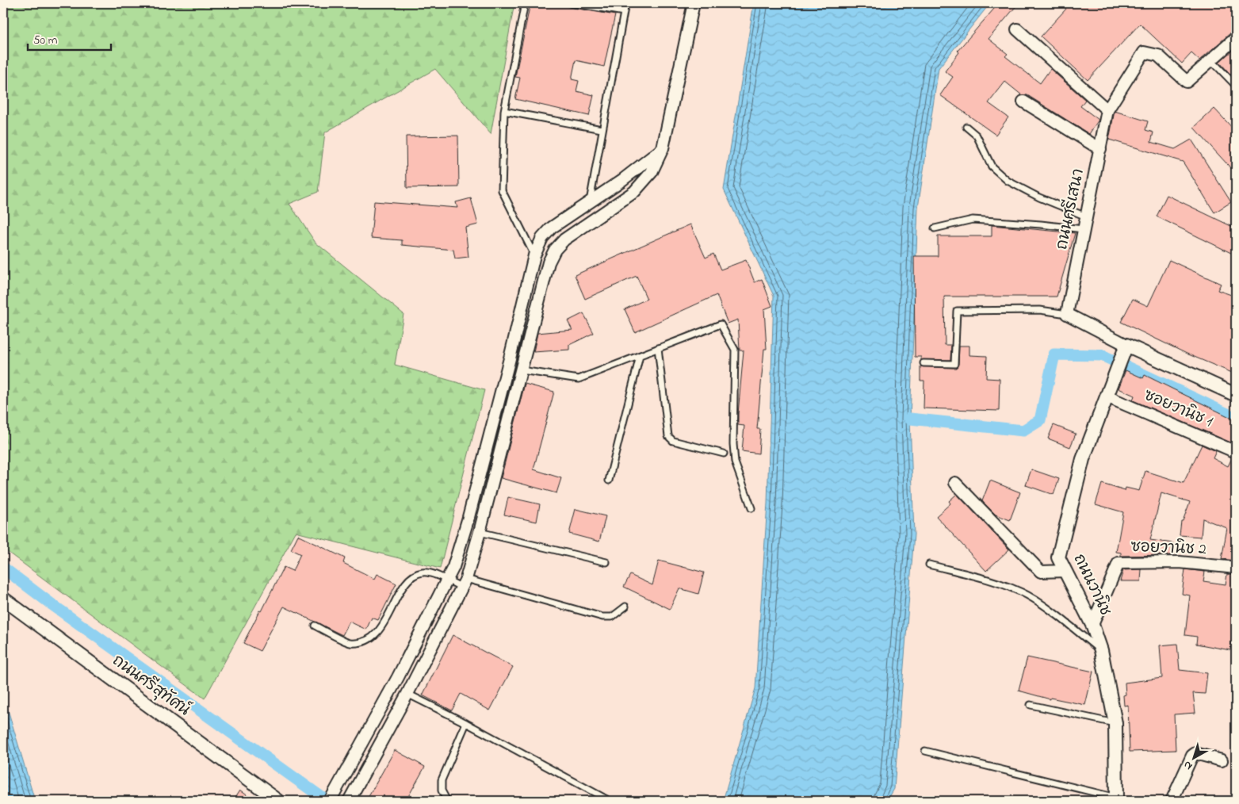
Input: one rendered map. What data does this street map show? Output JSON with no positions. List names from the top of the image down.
{
  "streets": {
    "street": [
      "ถนนศรีเสนา",
      "ซอยวานิช 1",
      "ซอยวานิช 2",
      "ถนนวานิช",
      "ถนนศรีสุทัศน์"
    ]
  },
  "crossings": [
    ["ซอยวานิช 1", "ถนนวานิช"],
    ["ซอยวานิช 2", "ถนนวานิช"]
  ],
  "scale_bar": "50 m",
  "north": "bottom left"
}
